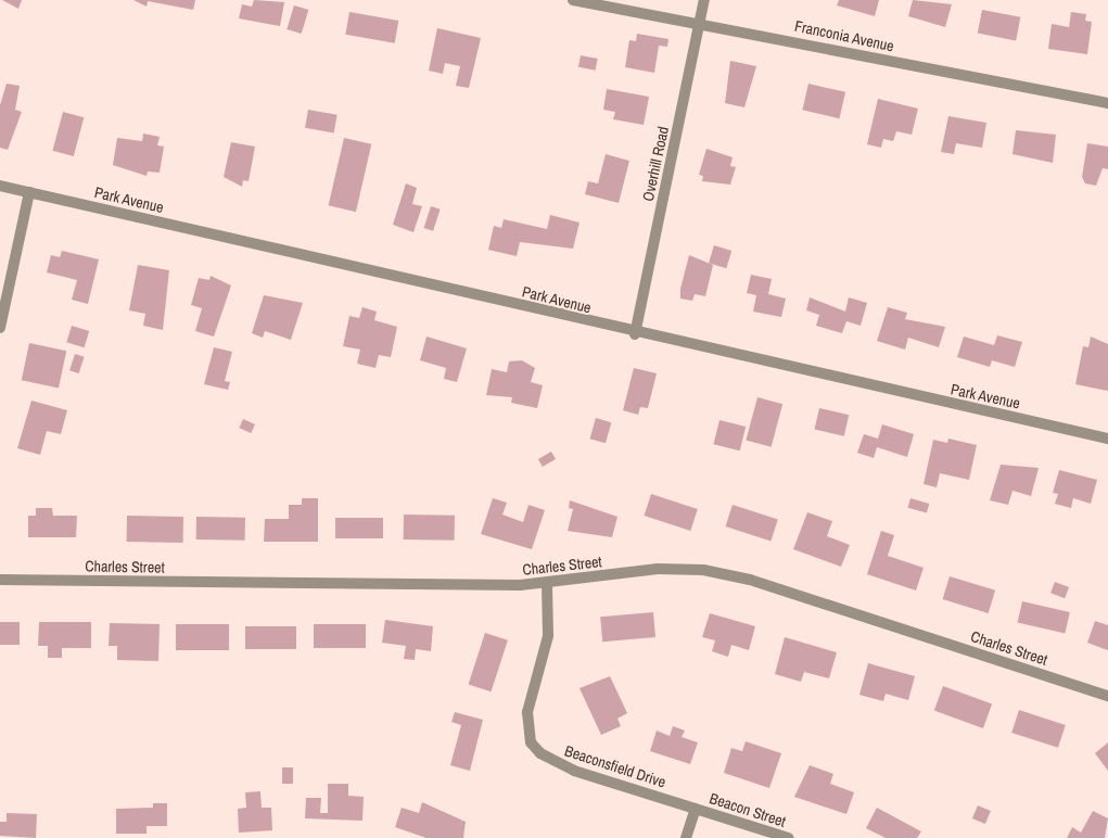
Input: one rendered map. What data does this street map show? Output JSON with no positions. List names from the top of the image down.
{
  "streets": {
    "street": [
      "Franconia Avenue",
      "Overhill Road",
      "Park Avenue",
      "Charles Street",
      "Beaconsfield Drive",
      "Beacon Street"
    ]
  },
  "crossings": [
    ["Franconia Avenue", "Overhill Road"],
    ["Overhill Road", "Park Avenue"],
    ["Charles Street", "Beaconsfield Drive"],
    ["Beaconsfield Drive", "Beacon Street"]
  ]
}
